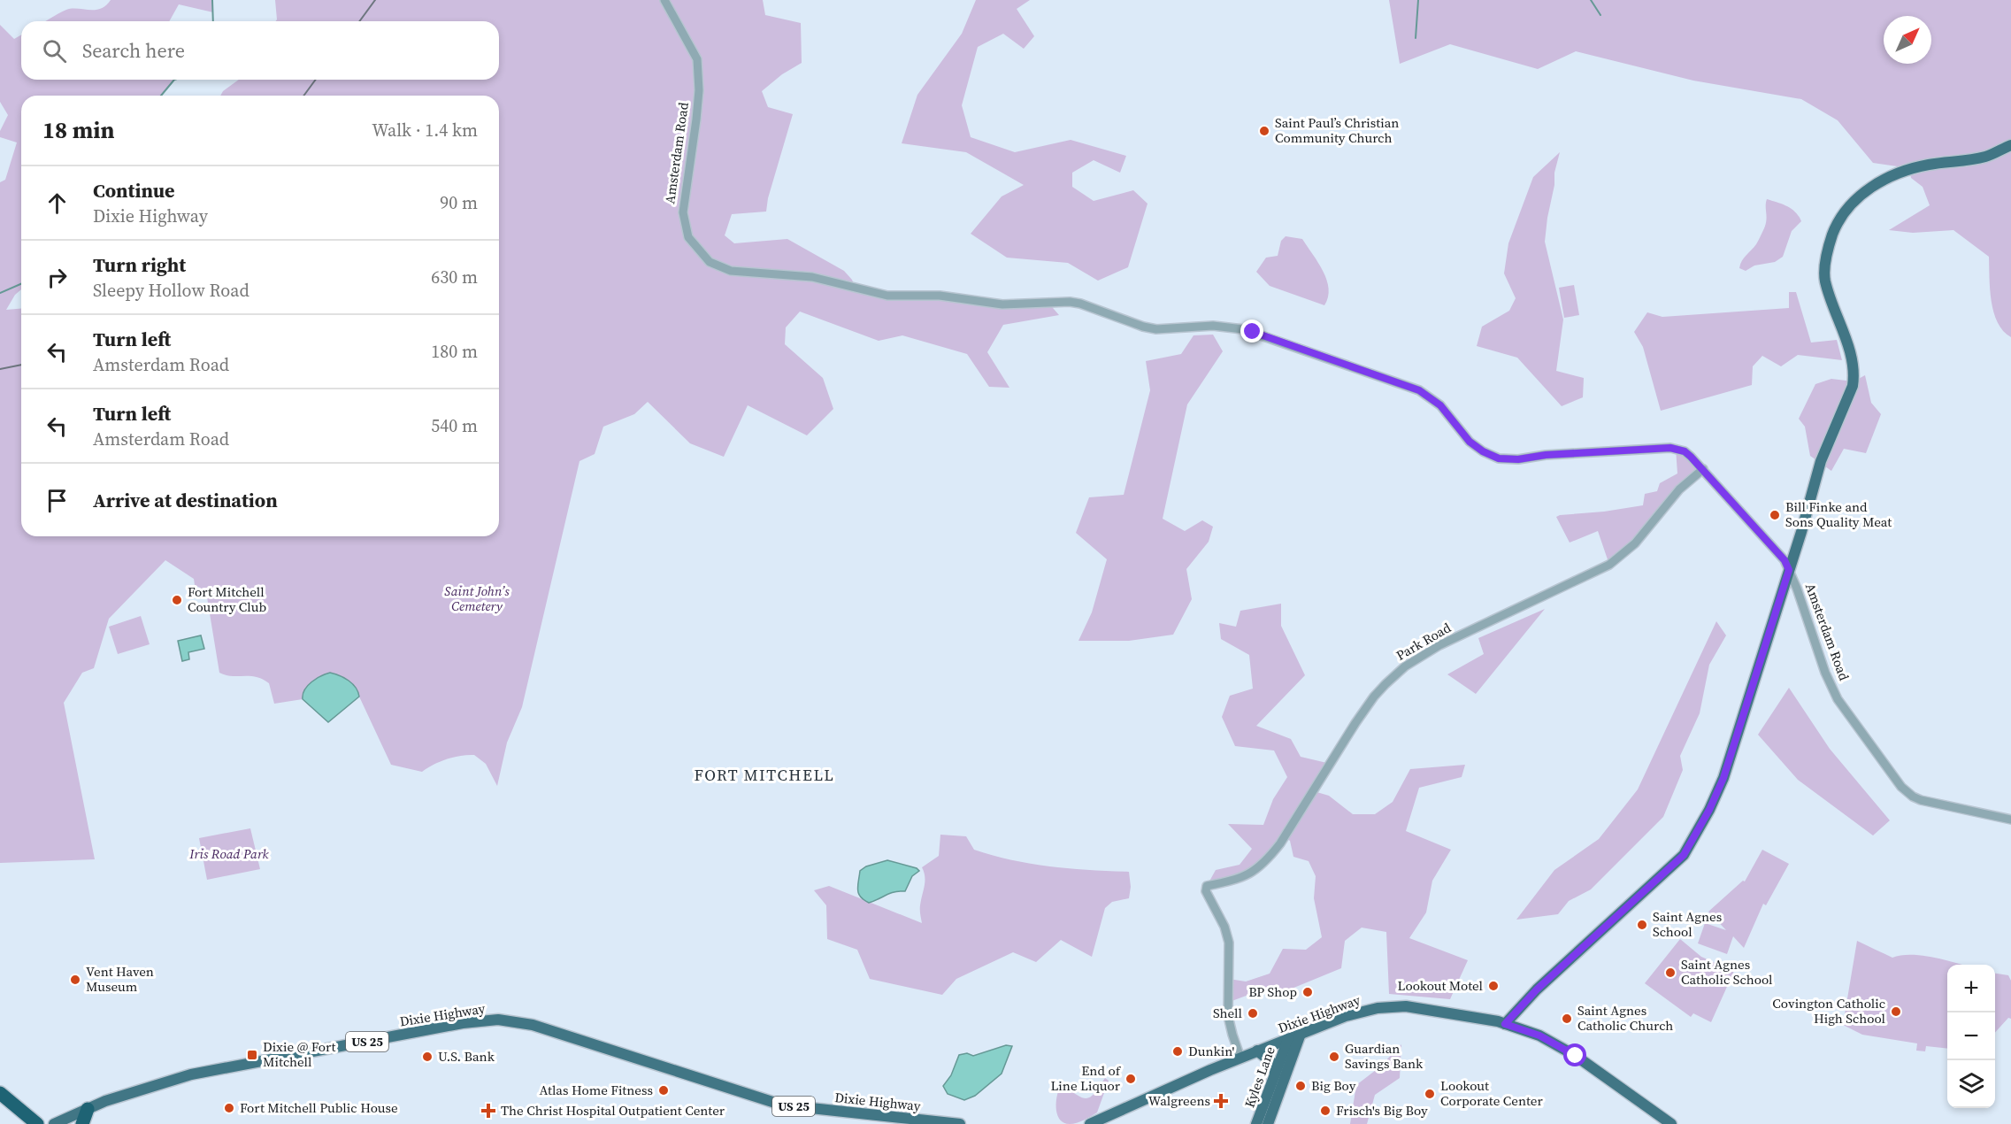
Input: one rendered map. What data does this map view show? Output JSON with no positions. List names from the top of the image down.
{
  "streets": {
    "main road": ["Dixie Highway", "US 25", "Kyles Lane"],
    "street": ["Amsterdam Road", "Park Road"]
  },
  "crossings": [
    ["Amsterdam Road", "Park Road"],
    ["Park Road", "Dixie Highway"],
    ["Dixie Highway", "Kyles Lane"]
  ],
  "districts": ["FORT MITCHELL"],
  "parks": ["Saint John’s Cemetery", "Iris Road Park"],
  "places": {
    "other": [
      "Saint Paul’s Christian Community Church",
      "Bill Finke and Sons Quality Meat",
      "Fort Mitchell Country Club",
      "Saint Agnes School",
      "Saint Agnes Catholic School",
      "Vent Haven Museum",
      "Lookout Motel",
      "BP Shop",
      "Covington Catholic High School",
      "Shell",
      "Saint Agnes Catholic Church",
      "Dunkin'",
      "U.S. Bank",
      "Guardian Savings Bank",
      "End of Line Liquor",
      "Big Boy",
      "Atlas Home Fitness",
      "Lookout Corporate Center",
      "Fort Mitchell Public House",
      "Frisch's Big Boy"
    ],
    "transit": ["Dixie @ Fort Mitchell"],
    "health": ["Walgreens", "The Christ Hospital Outpatient Center"]
  },
  "north": "top right",
  "page": {
    "search": "Search here",
    "heading": ["18 min", "Walk · 1.4 km"],
    "list": [
      ["Continue", "Dixie Highway", "90 m"],
      ["Turn right", "Sleepy Hollow Road", "630 m"],
      ["Turn left", "Amsterdam Road", "180 m"],
      ["Turn left", "Amsterdam Road", "540 m"],
      "Arrive at destination"
    ],
    "map_buttons": ["+", "−"]
  }
}
